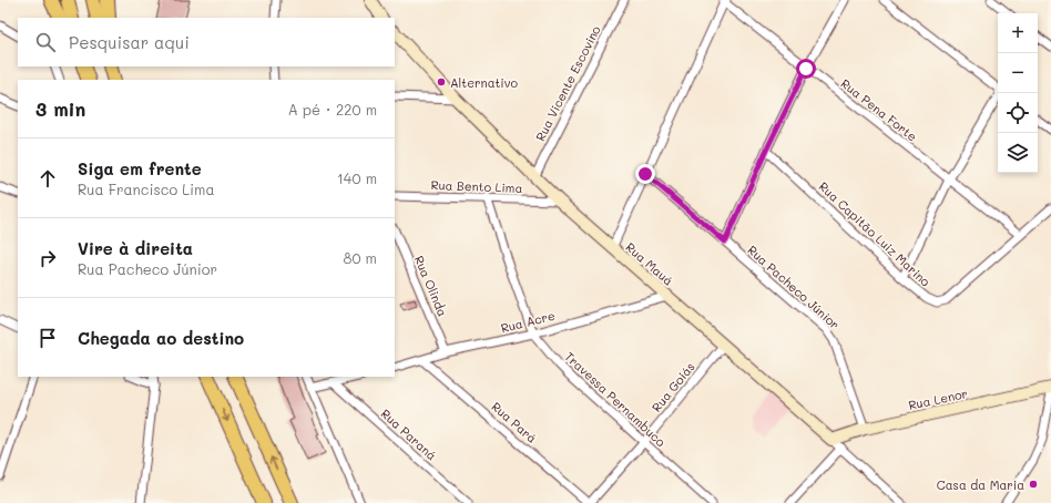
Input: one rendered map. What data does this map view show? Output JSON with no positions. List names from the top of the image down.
{
  "streets": {
    "street": [
      "Rua Vicente Escovino",
      "Rua Pena Forte",
      "Rua Bento Lima",
      "Rua Capitão Luiz Marino",
      "Rua Mauá",
      "Rua Olinda",
      "Rua Pacheco Júnior",
      "Rua Acre",
      "Rua Goiás",
      "Travessa Pernambuco",
      "Rua Lenor",
      "Rua Pará",
      "Rua Paraná"
    ]
  },
  "crossings": [
    ["Rua Vicente Escovino", "Rua Mauá"],
    ["Rua Pena Forte", "Rua Capitão Luiz Marino"],
    ["Rua Bento Lima", "Rua Mauá"],
    ["Rua Bento Lima", "Travessa Pernambuco"],
    ["Rua Mauá", "Rua Acre"],
    ["Rua Mauá", "Rua Goiás"],
    ["Rua Mauá", "Rua Lenor"],
    ["Rua Olinda", "Rua Acre"],
    ["Rua Pacheco Júnior", "Rua Lenor"],
    ["Rua Acre", "Travessa Pernambuco"],
    ["Rua Acre", "Rua Pará"],
    ["Rua Goiás", "Travessa Pernambuco"],
    ["Rua Goiás", "Rua Pará"]
  ],
  "places": ["Alternativo", "Casa da Maria"],
  "page": {
    "map_buttons": ["+", "−"],
    "search": "Pesquisar aqui",
    "heading": ["3 min", "A pé · 220 m"],
    "list": [
      ["Siga em frente", "Rua Francisco Lima", "140 m"],
      ["Vire à direita", "Rua Pacheco Júnior", "80 m"],
      "Chegada ao destino"
    ]
  }
}
